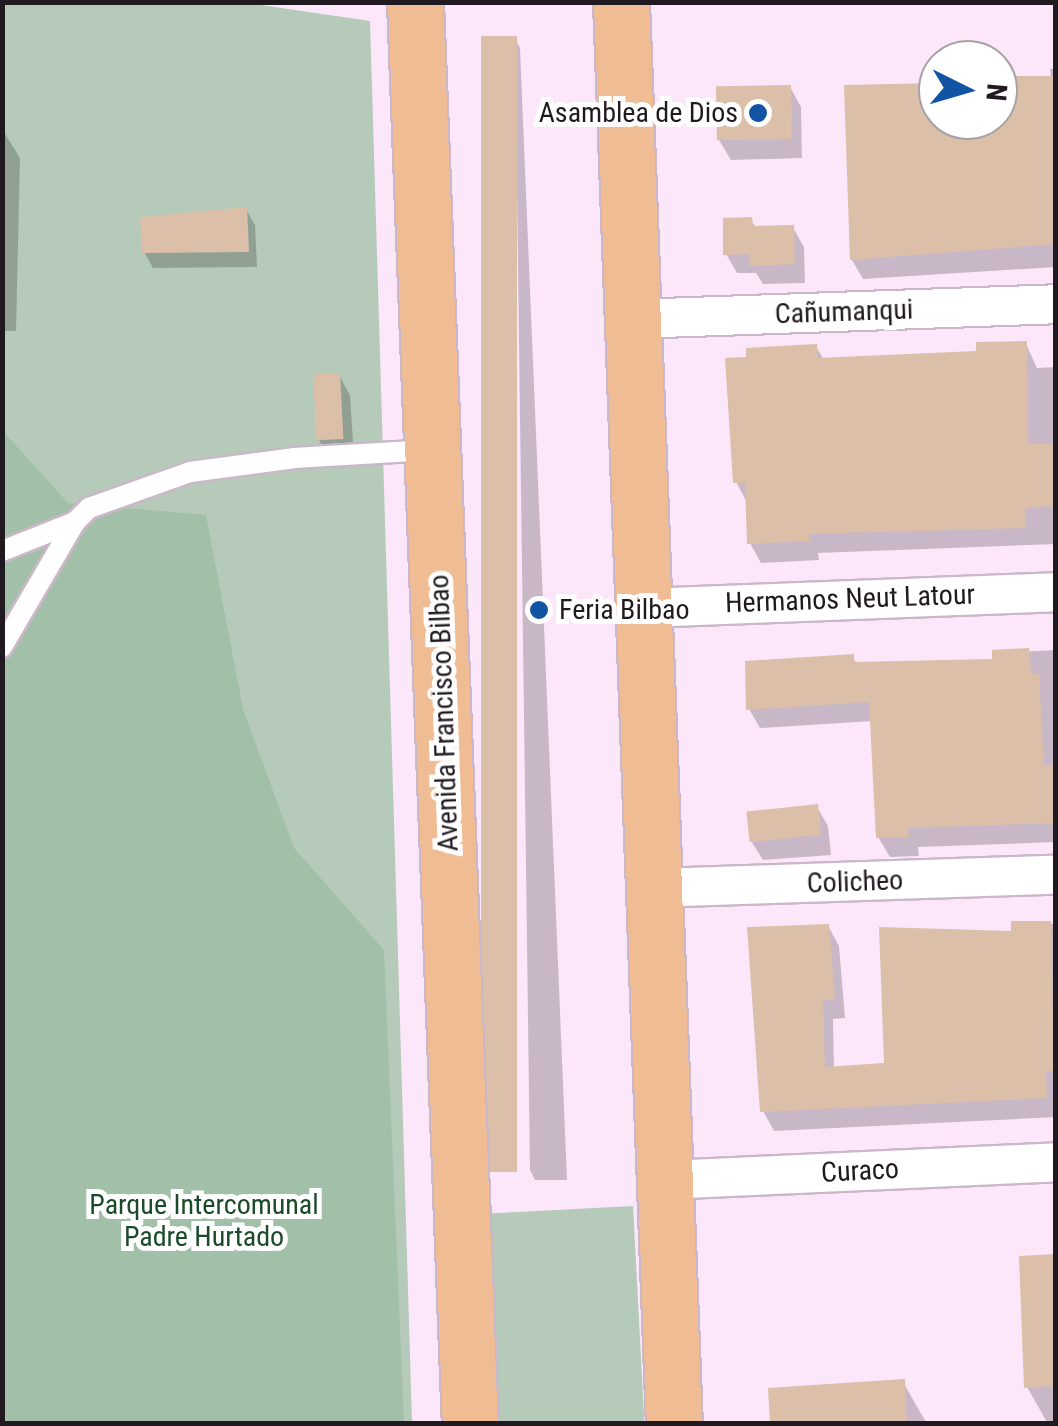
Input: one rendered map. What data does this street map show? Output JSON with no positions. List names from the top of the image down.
{
  "streets": {
    "main road": ["Avenida Francisco Bilbao"],
    "street": [
      "Cañumanqui",
      "Hermanos Neut Latour",
      "Colicheo",
      "Curaco"
    ]
  },
  "parks": ["Parque Intercomunal Padre Hurtado"],
  "places": ["Asamblea de Dios", "Feria Bilbao"],
  "north": "right"
}
